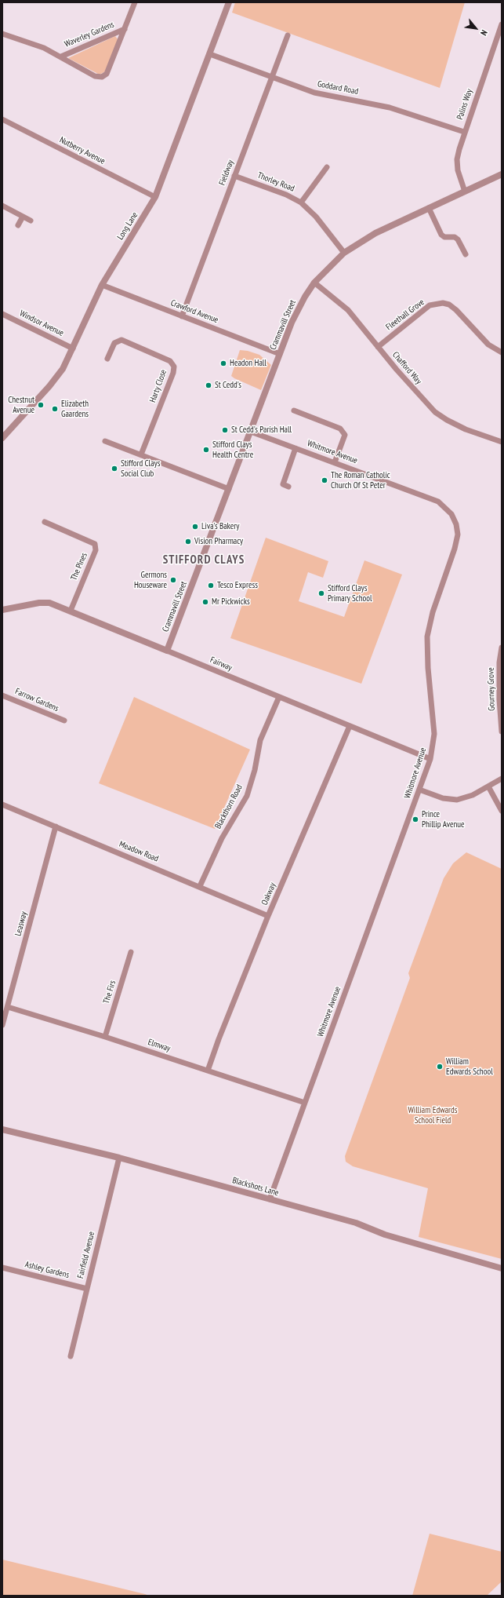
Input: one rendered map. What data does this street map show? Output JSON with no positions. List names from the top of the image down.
{
  "streets": {
    "street": [
      "Waverley Gardens",
      "Goddard Road",
      "Palins Way",
      "Nutberry Avenue",
      "Fieldway",
      "Thorley Road",
      "Long Lane",
      "Crawford Avenue",
      "Fleethall Grove",
      "Windsor Avenue",
      "Crammavill Street",
      "Chafford Way",
      "Harty Close",
      "Whitmore Avenue",
      "The Pines",
      "Fairway",
      "Gourney Grove",
      "Farrow Gardens",
      "Blackthorn Road",
      "Meadow Road",
      "Oakway",
      "Leasway",
      "The Firs",
      "Elmway",
      "Blackshots Lane",
      "Fairfield Avenue",
      "Ashley Gardens"
    ]
  },
  "crossings": [
    ["Goddard Road", "Palins Way"],
    ["Goddard Road", "Fieldway"],
    ["Goddard Road", "Long Lane"],
    ["Palins Way", "Crammavill Street"],
    ["Nutberry Avenue", "Long Lane"],
    ["Fieldway", "Thorley Road"],
    ["Fieldway", "Crawford Avenue"],
    ["Thorley Road", "Crammavill Street"],
    ["Long Lane", "Crawford Avenue"],
    ["Long Lane", "Windsor Avenue"],
    ["Crawford Avenue", "Crammavill Street"],
    ["Fleethall Grove", "Chafford Way"],
    ["Crammavill Street", "Chafford Way"],
    ["Crammavill Street", "Whitmore Avenue"],
    ["Crammavill Street", "Fairway"],
    ["Whitmore Avenue", "Fairway"],
    ["Whitmore Avenue", "Elmway"],
    ["Whitmore Avenue", "Blackshots Lane"],
    ["The Pines", "Fairway"],
    ["Fairway", "Blackthorn Road"],
    ["Fairway", "Oakway"],
    ["Blackthorn Road", "Meadow Road"],
    ["Meadow Road", "Oakway"],
    ["Meadow Road", "Leasway"],
    ["Oakway", "Elmway"],
    ["Leasway", "Elmway"],
    ["The Firs", "Elmway"],
    ["Blackshots Lane", "Fairfield Avenue"],
    ["Fairfield Avenue", "Ashley Gardens"]
  ],
  "districts": ["STIFFORD CLAYS"],
  "parks": ["William Edwards School Field"],
  "places": [
    "Headon Hall",
    "St Cedd's",
    "Chestnut Avenue",
    "Elizabeth Gaardens",
    "St Cedd's Parish Hall",
    "Stifford Clays Health Centre",
    "Stifford Clays Social Club",
    "The Roman Catholic Church Of St Peter",
    "Liva's Bakery",
    "Vision Pharmacy",
    "Germons Houseware",
    "Tesco Express",
    "Stifford Clays Primary School",
    "Mr Pickwicks",
    "Prince Phillip Avenue",
    "William Edwards School"
  ],
  "north": "bottom right"
}
